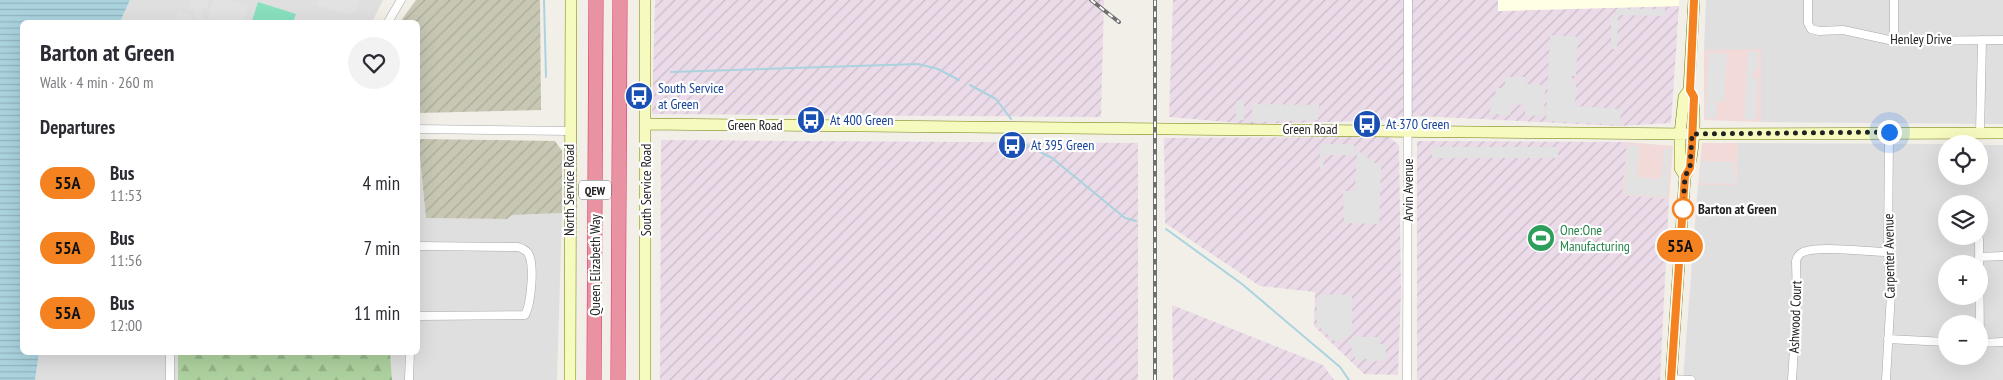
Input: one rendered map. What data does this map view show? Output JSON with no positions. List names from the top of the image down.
{
  "streets": {
    "highway": ["QEW", "Queen Elizabeth Way"],
    "street": [
      "Henley Drive",
      "Green Road",
      "North Service Road",
      "South Service Road",
      "Arvin Avenue",
      "Carpenter Avenue",
      "Ashwood Court"
    ]
  },
  "crossings": [
    ["Green Road", "South Service Road"],
    ["Green Road", "Arvin Avenue"],
    ["Green Road", "Carpenter Avenue"],
    ["Carpenter Avenue", "Ashwood Court"]
  ],
  "places": {
    "bus stop": [
      "South Service at Green",
      "At 400 Green",
      "At 370 Green",
      "At 395 Green"
    ],
    "other": ["Barton at Green"],
    "sports": ["One:One Manufacturing"]
  },
  "lines": ["bus line 55A"],
  "page": {
    "on_map": "55A",
    "heading": [
      ["Barton at Green", "Walk · 4 min · 260 m"],
      "Departures"
    ],
    "map_buttons": ["+", "−"],
    "list": [
      {
        "mark": "55A",
        "name": "Bus",
        "note": "11:53",
        "value": "4 min"
      },
      {
        "mark": "55A",
        "name": "Bus",
        "note": "11:56",
        "value": "7 min"
      },
      {
        "mark": "55A",
        "name": "Bus",
        "note": "12:00",
        "value": "11 min"
      }
    ]
  }
}
